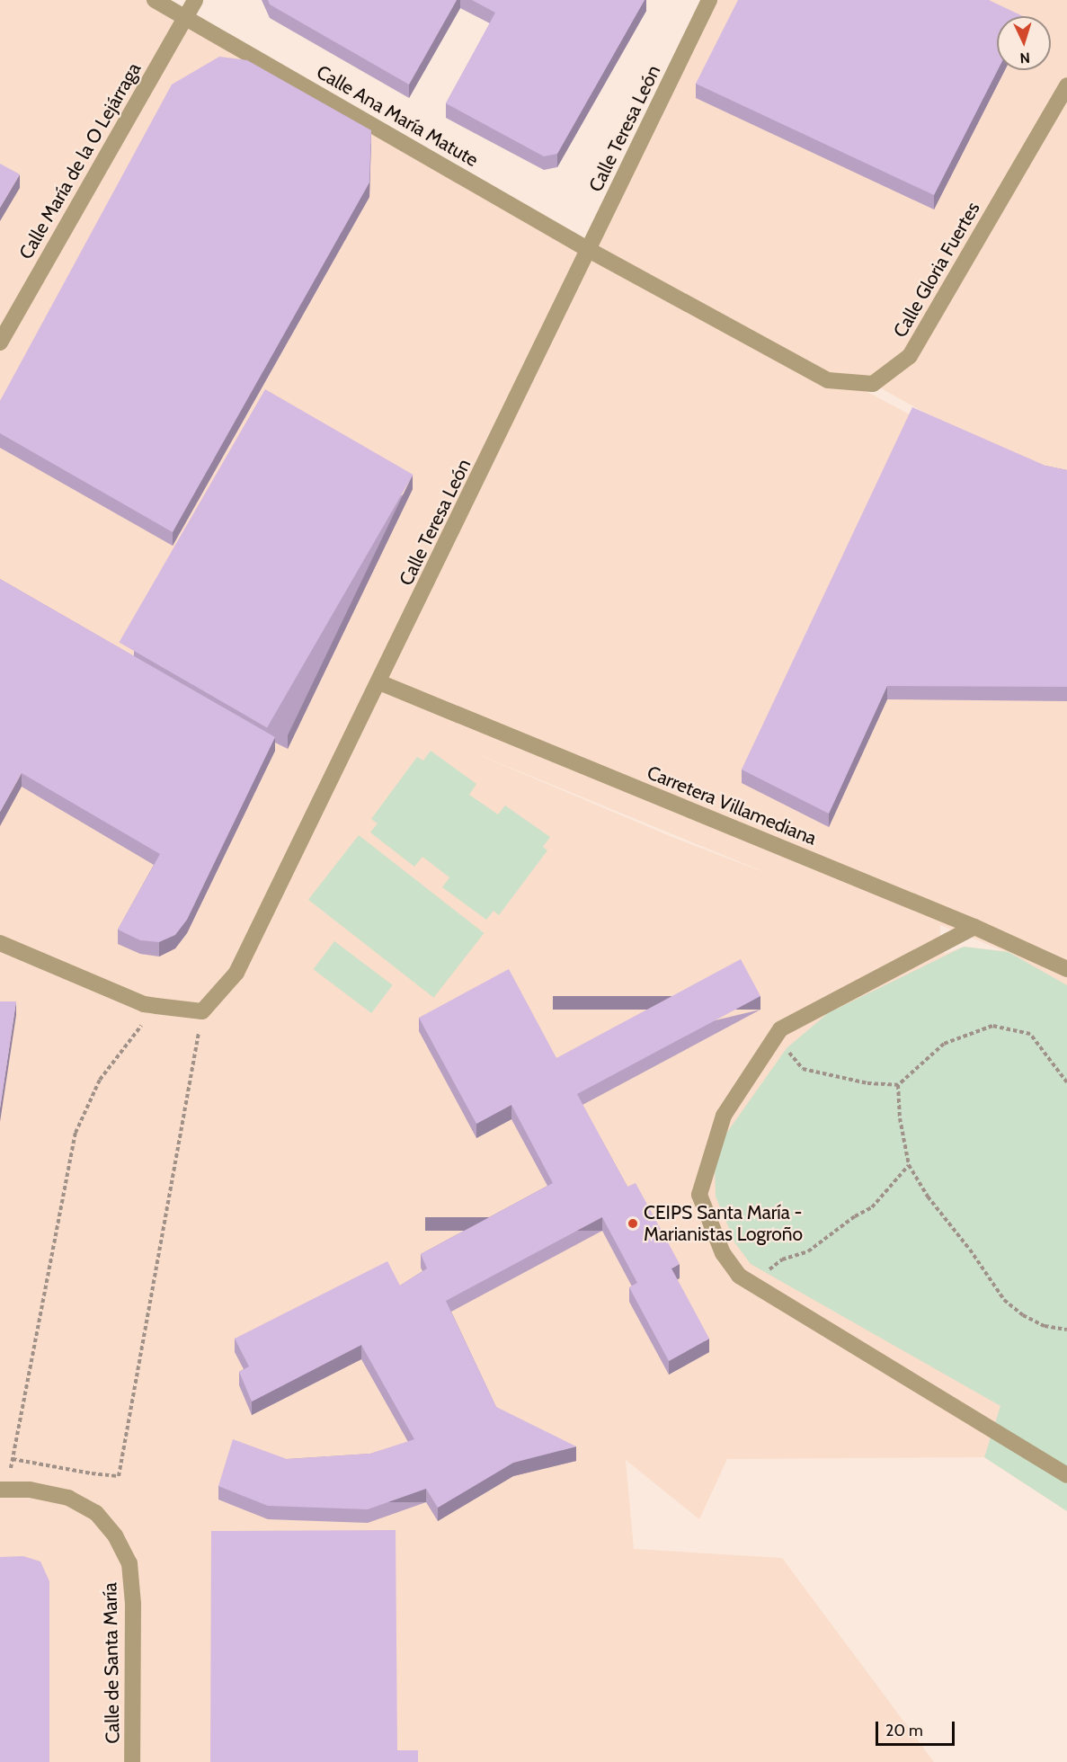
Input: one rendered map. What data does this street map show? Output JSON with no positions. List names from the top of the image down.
{
  "streets": {
    "street": [
      "Calle Ana María Matute",
      "Calle Teresa León",
      "Calle María de la O Lejárraga",
      "Calle Gloria Fuertes",
      "Carretera Villamediana",
      "Calle de Santa María"
    ]
  },
  "crossings": [
    ["Calle Ana María Matute", "Calle Teresa León"],
    ["Calle Ana María Matute", "Calle María de la O Lejárraga"],
    ["Calle Ana María Matute", "Calle Gloria Fuertes"],
    ["Calle Teresa León", "Calle Gloria Fuertes"],
    ["Calle Teresa León", "Carretera Villamediana"]
  ],
  "places": ["CEIPS Santa María - Marianistas Logroño"],
  "scale_bar": "20 m",
  "north": "bottom"
}
